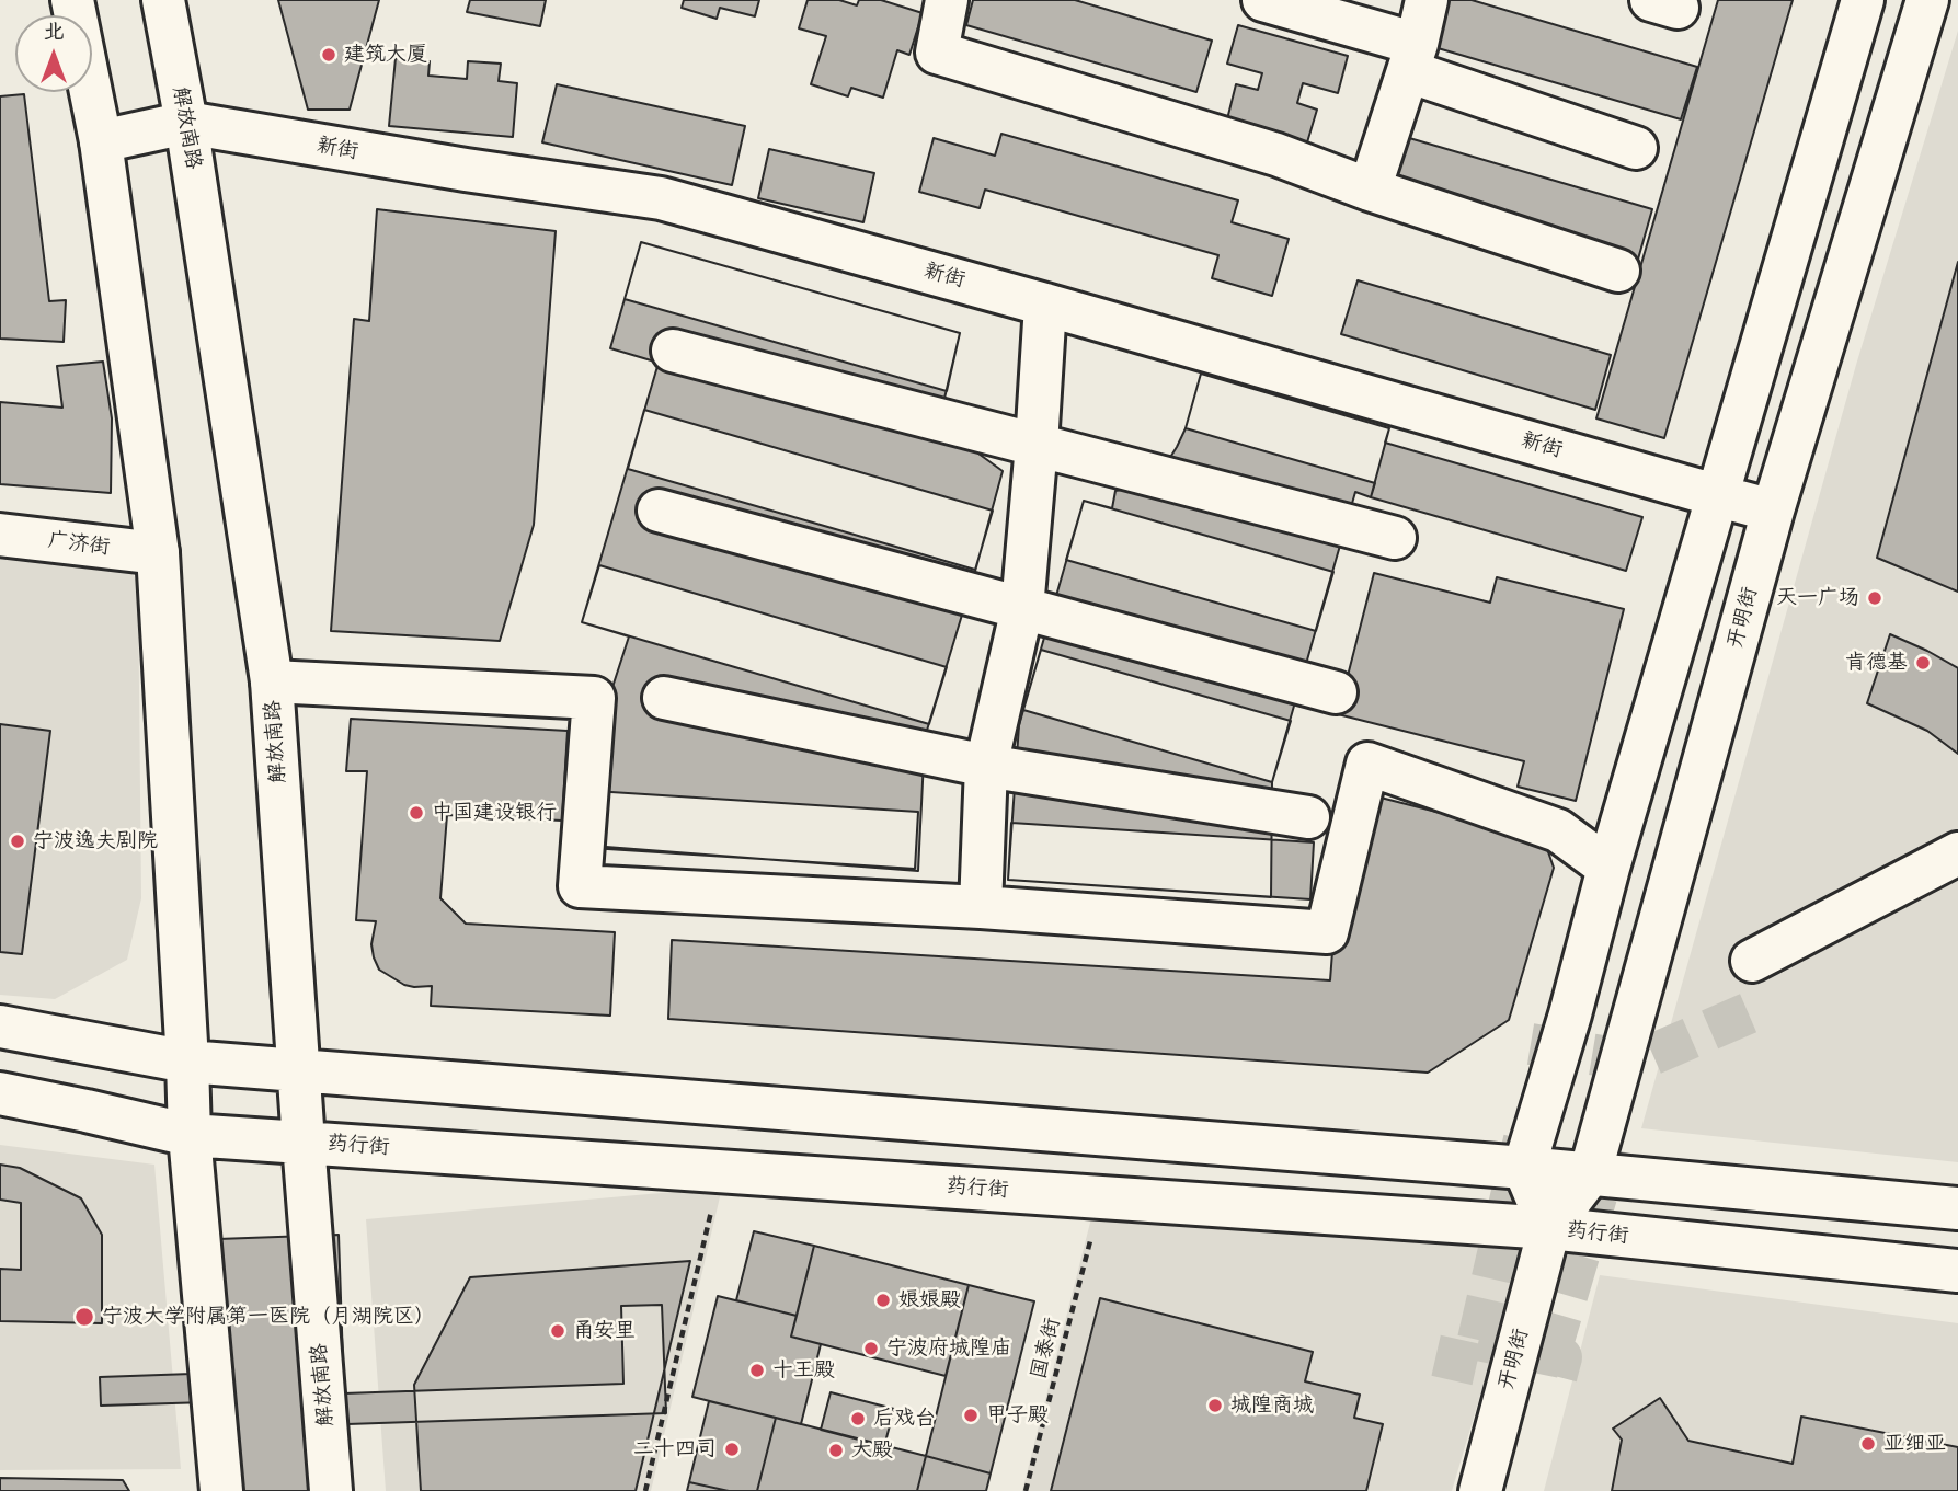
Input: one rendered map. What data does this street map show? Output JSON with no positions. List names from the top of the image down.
{
  "streets": {
    "main road": [
      "解放南路",
      "新街",
      "广济街",
      "开明街",
      "药行街"
    ],
    "path": ["国泰街"]
  },
  "crossings": [
    ["解放南路", "新街"],
    ["解放南路", "药行街"],
    ["新街", "开明街"],
    ["开明街", "药行街"]
  ],
  "places": [
    "建筑大厦",
    "天一广场",
    "肯德基",
    "中国建设银行",
    "宁波逸夫剧院",
    "娘娘殿",
    "宁波大学附属第一医院（月湖院区）",
    "甬安里",
    "宁波府城隍庙",
    "十王殿",
    "城隍商城",
    "甲子殿",
    "后戏台",
    "亚细亚",
    "二十四司",
    "大殿"
  ],
  "north": "top"
}
